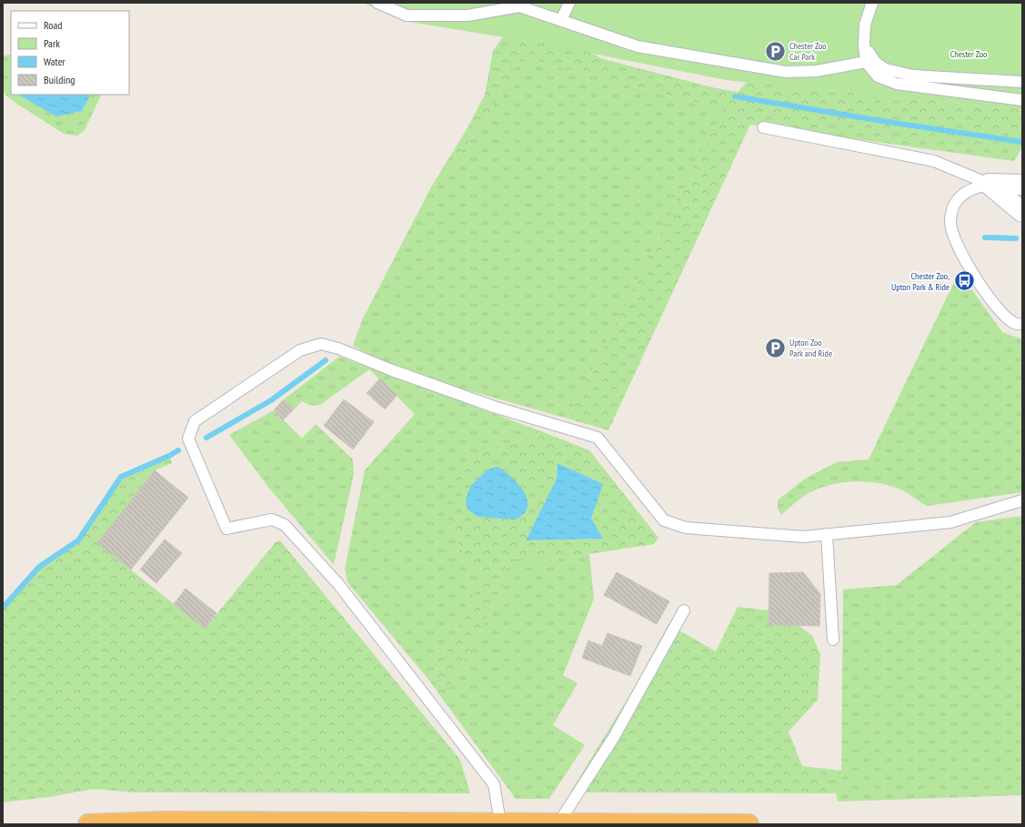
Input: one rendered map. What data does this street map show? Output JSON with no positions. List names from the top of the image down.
{
  "parks": ["Chester Zoo"],
  "places": {
    "parking": ["Chester Zoo Car Park", "Upton Zoo Park and Ride"],
    "bus stop": ["Chester Zoo, Upton Park & Ride"]
  },
  "legend": [
    "Road",
    "Park",
    "Water",
    "Building"
  ]
}
